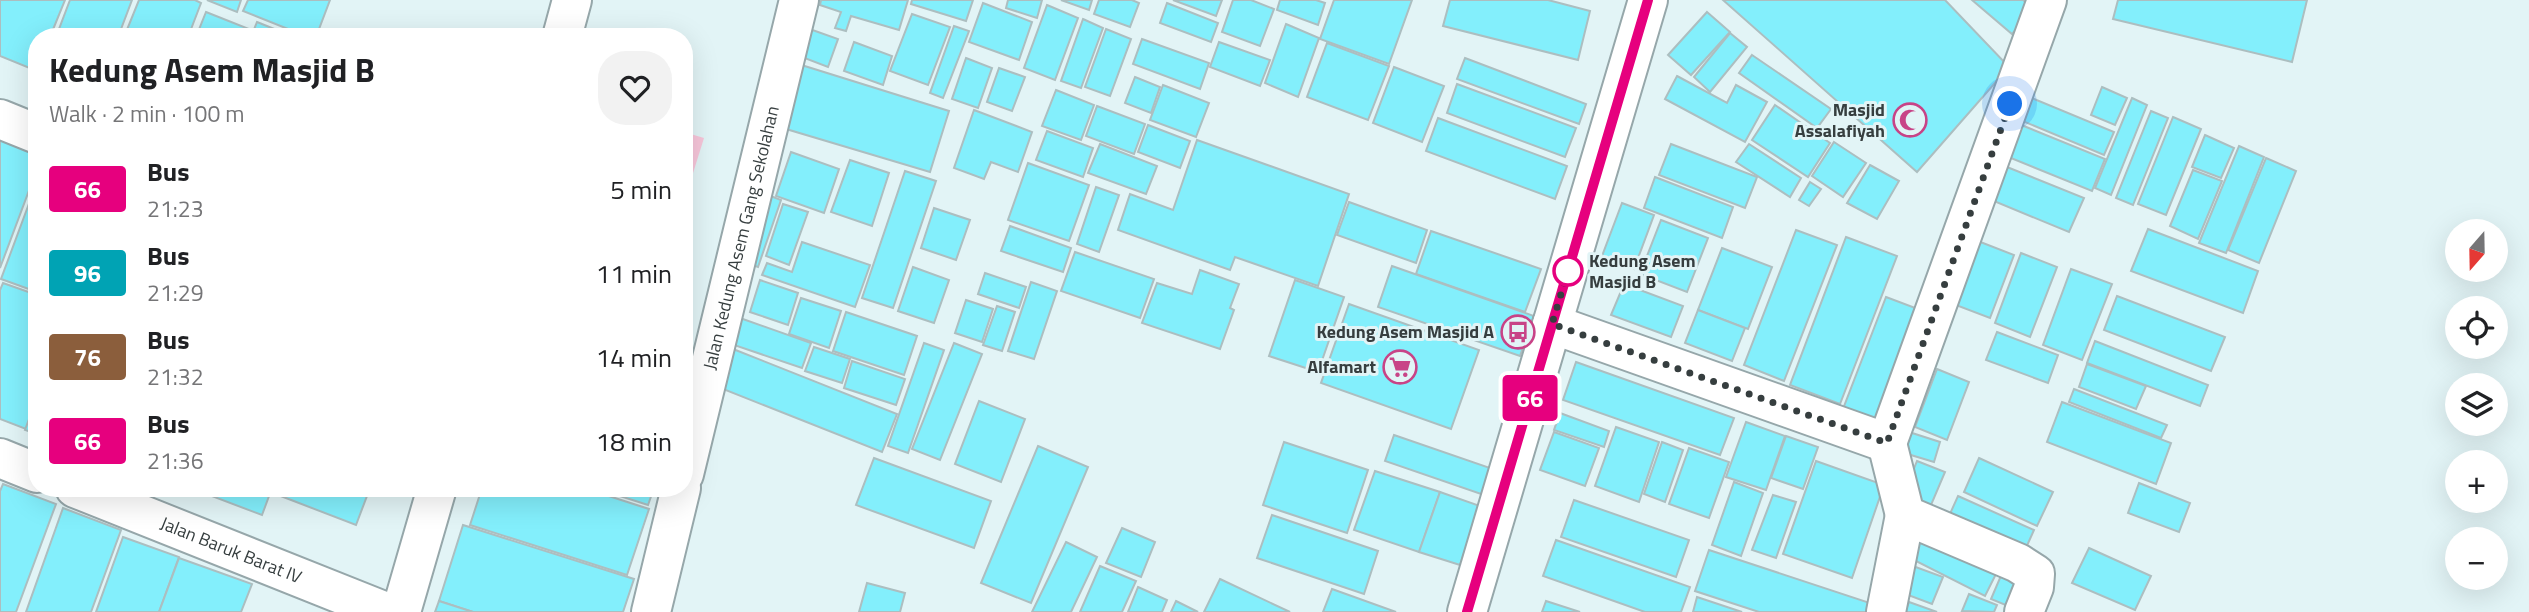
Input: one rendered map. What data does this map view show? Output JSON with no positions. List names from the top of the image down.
{
  "streets": {
    "street": ["Jalan Kedung Asem Gang Sekolahan", "Jalan Baruk Barat IV"]
  },
  "places": {
    "mosque": ["Masjid Assalafiyah"],
    "other": ["Kedung Asem Masjid B"],
    "bus stop": ["Kedung Asem Masjid A"],
    "supermarket": ["Alfamart"]
  },
  "lines": ["bus line 66"],
  "north": "bottom",
  "page": {
    "on_map": "66",
    "heading": ["Kedung Asem Masjid B", "Walk · 2 min · 100 m"],
    "list": [
      {
        "mark": "66",
        "name": "Bus",
        "note": "21:23",
        "value": "5 min"
      },
      {
        "mark": "96",
        "name": "Bus",
        "note": "21:29",
        "value": "11 min"
      },
      {
        "mark": "76",
        "name": "Bus",
        "note": "21:32",
        "value": "14 min"
      },
      {
        "mark": "66",
        "name": "Bus",
        "note": "21:36",
        "value": "18 min"
      }
    ],
    "map_buttons": ["+", "−"]
  }
}
